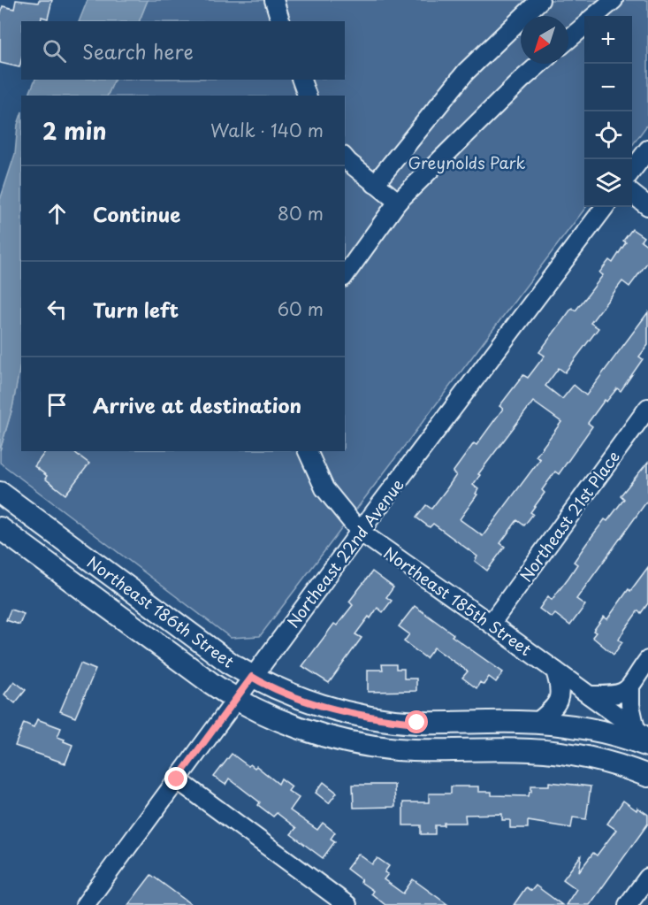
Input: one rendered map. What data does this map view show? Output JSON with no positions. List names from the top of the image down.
{
  "streets": {
    "main road": ["Northeast 186th Street"],
    "street": ["Northeast 21st Place", "Northeast 22nd Avenue", "Northeast 185th Street"]
  },
  "crossings": [
    ["Northeast 21st Place", "Northeast 185th Street"],
    ["Northeast 22nd Avenue", "Northeast 185th Street"],
    ["Northeast 22nd Avenue", "Northeast 186th Street"],
    ["Northeast 185th Street", "Northeast 186th Street"]
  ],
  "parks": ["Greynolds Park"],
  "north": "bottom left",
  "page": {
    "map_buttons": ["+", "−"],
    "search": "Search here",
    "heading": ["2 min", "Walk · 140 m"],
    "list": [
      ["Continue", "80 m"],
      ["Turn left", "60 m"],
      "Arrive at destination"
    ]
  }
}
